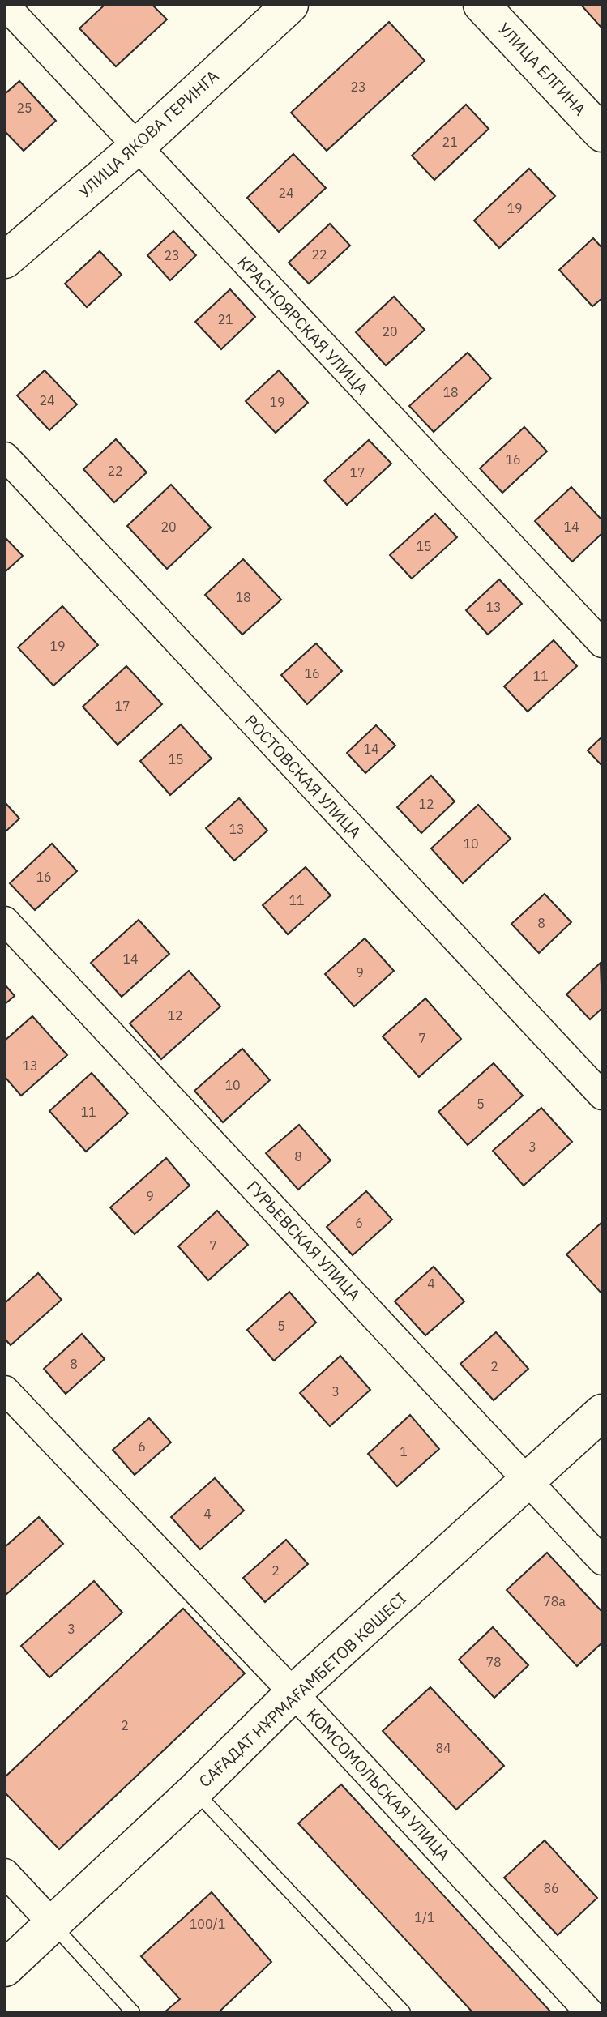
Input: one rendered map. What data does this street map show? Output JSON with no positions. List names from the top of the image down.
{
  "streets": {
    "main road": ["УЛИЦА ЕЛГИНА", "УЛИЦА ЯКОВА ГЕРИНГА", "САҒАДАТ НҰРМАҒАМБЕТОВ КӨШЕСІ"],
    "street": [
      "КРАСНОЯРСКАЯ УЛИЦА",
      "РОСТОВСКАЯ УЛИЦА",
      "ГУРЬЕВСКАЯ УЛИЦА",
      "КОМСОМОЛЬСКАЯ УЛИЦА"
    ]
  },
  "crossings": [
    ["УЛИЦА ЯКОВА ГЕРИНГА", "КРАСНОЯРСКАЯ УЛИЦА"],
    ["ГУРЬЕВСКАЯ УЛИЦА", "САҒАДАТ НҰРМАҒАМБЕТОВ КӨШЕСІ"],
    ["САҒАДАТ НҰРМАҒАМБЕТОВ КӨШЕСІ", "КОМСОМОЛЬСКАЯ УЛИЦА"]
  ],
  "house_numbers": [
    "23",
    "25",
    "21",
    "24",
    "19",
    "22",
    "23",
    "21",
    "20",
    "18",
    "24",
    "19",
    "16",
    "22",
    "17",
    "20",
    "14",
    "15",
    "18",
    "13",
    "19",
    "16",
    "11",
    "17",
    "14",
    "15",
    "12",
    "13",
    "10",
    "16",
    "11",
    "8",
    "14",
    "9",
    "12",
    "7",
    "13",
    "10",
    "5",
    "11",
    "3",
    "8",
    "9",
    "6",
    "7",
    "4",
    "5",
    "8",
    "2",
    "3",
    "6",
    "1",
    "4",
    "2",
    "78а",
    "3",
    "78",
    "2",
    "84",
    "86",
    "1/1",
    "100/1"
  ]
}
